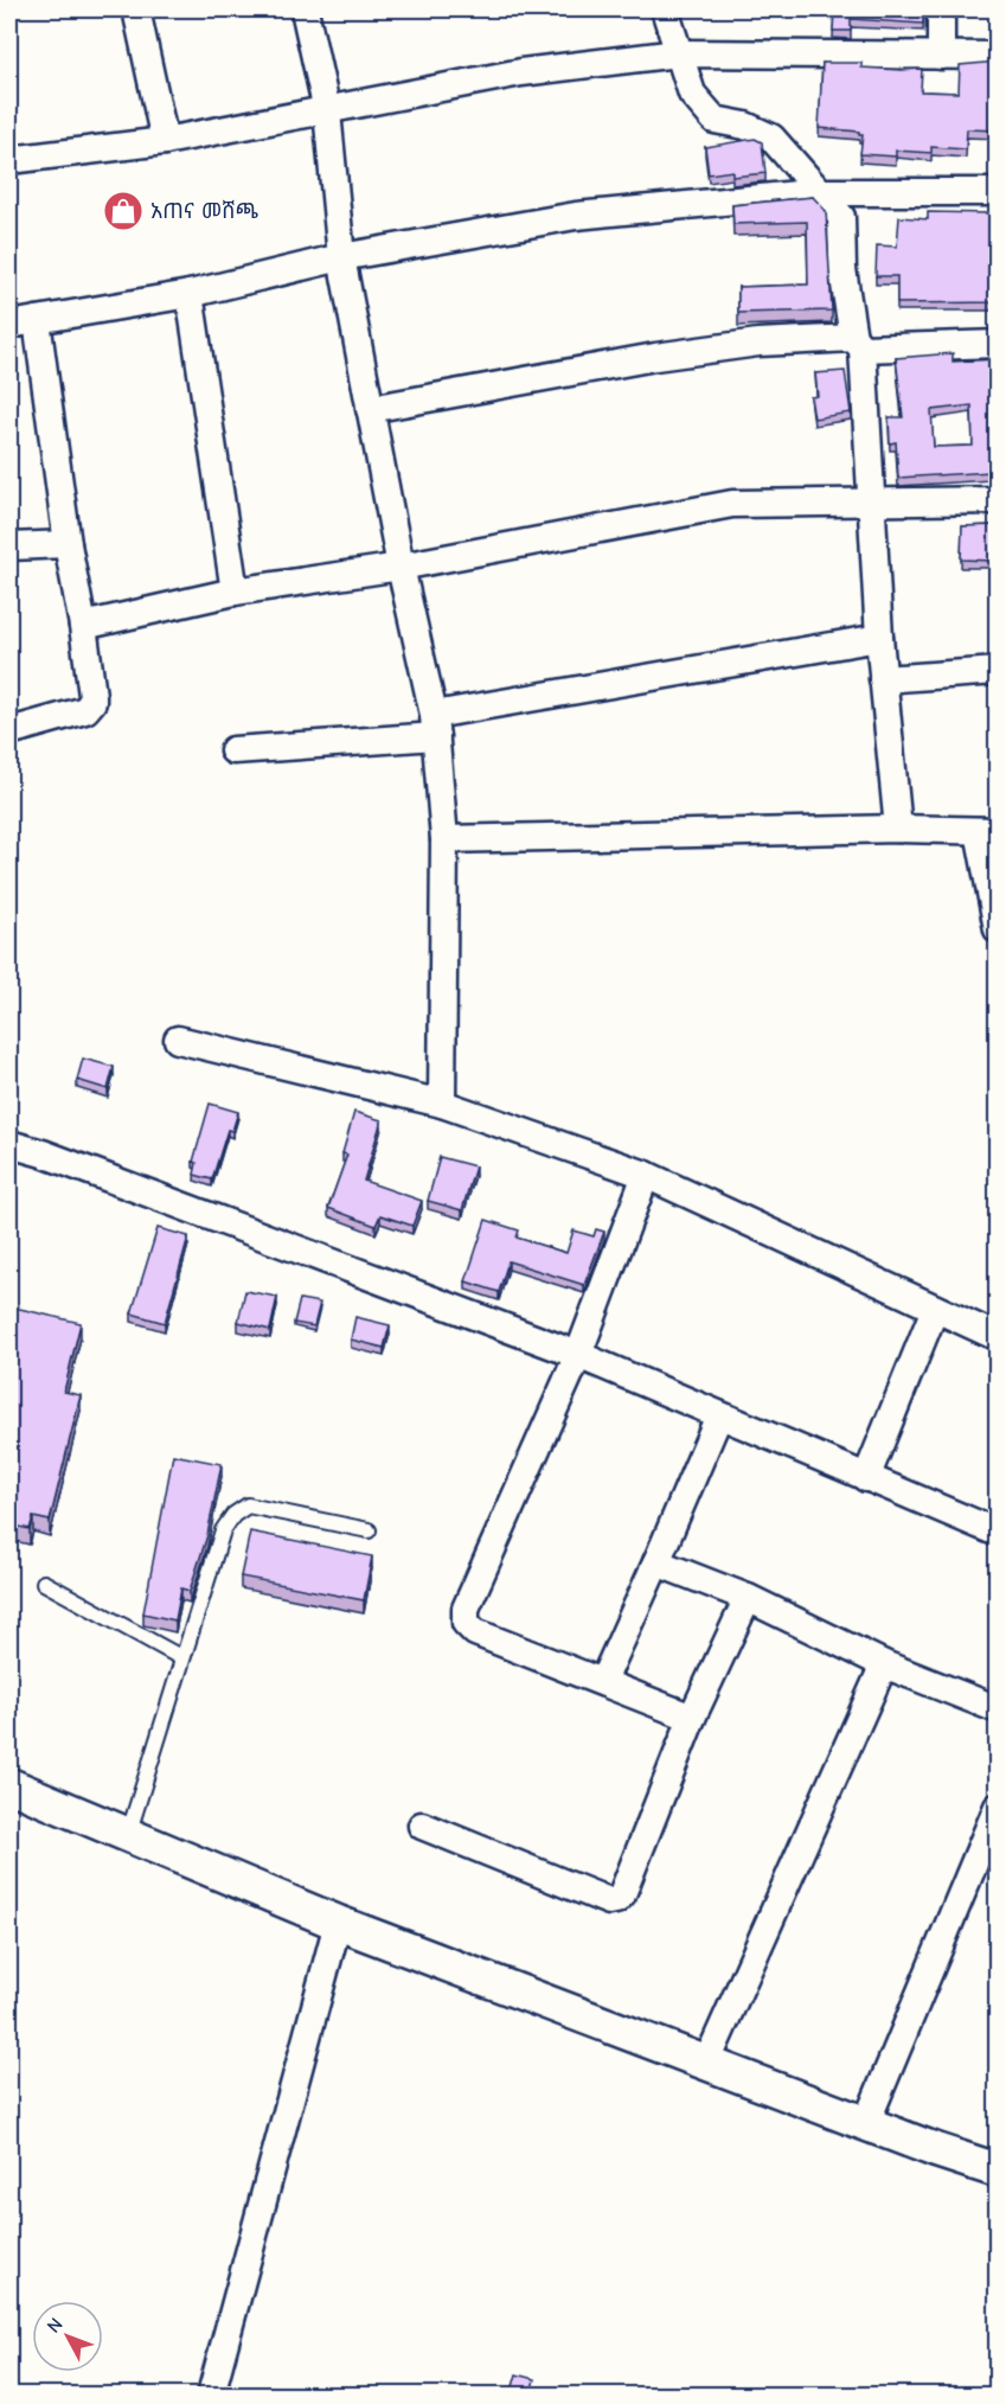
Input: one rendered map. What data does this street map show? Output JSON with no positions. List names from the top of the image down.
{
  "places": {
    "shop": ["አጠና መሸጫ"]
  },
  "north": "top left"
}
